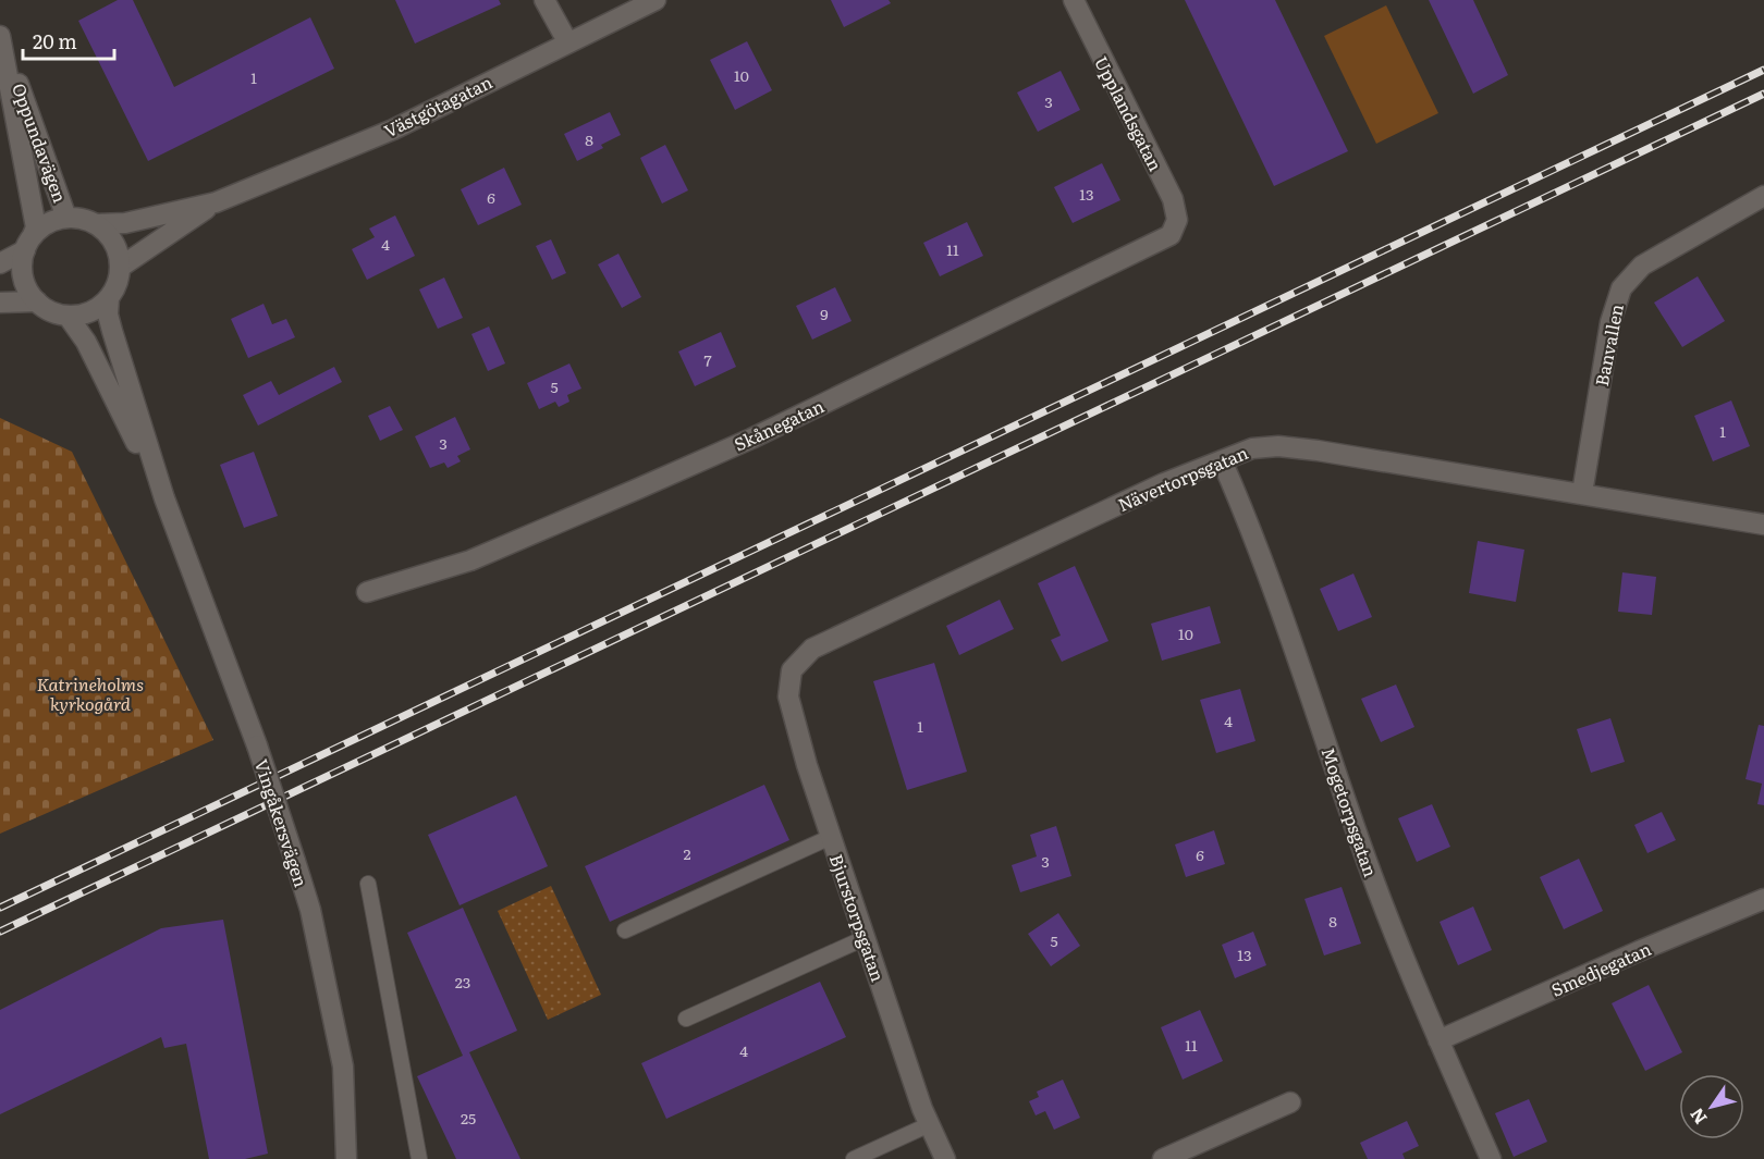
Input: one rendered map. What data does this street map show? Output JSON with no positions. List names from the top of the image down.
{
  "streets": {
    "street": [
      "Västgötagatan",
      "Upplandsgatan",
      "Oppundavägen",
      "Banvallen",
      "Skånegatan",
      "Nävertorpsgatan",
      "Mogetorpsgatan",
      "Vingåkersvägen",
      "Bjurstorpsgatan",
      "Smedjegatan"
    ]
  },
  "crossings": [
    ["Västgötagatan", "Oppundavägen"],
    ["Västgötagatan", "Vingåkersvägen"],
    ["Upplandsgatan", "Skånegatan"],
    ["Oppundavägen", "Vingåkersvägen"],
    ["Banvallen", "Nävertorpsgatan"],
    ["Nävertorpsgatan", "Mogetorpsgatan"],
    ["Nävertorpsgatan", "Bjurstorpsgatan"],
    ["Mogetorpsgatan", "Smedjegatan"]
  ],
  "parks": ["Katrineholms kyrkogård"],
  "house_numbers": [
    "10",
    "1",
    "3",
    "8",
    "13",
    "6",
    "4",
    "11",
    "9",
    "7",
    "5",
    "1",
    "3",
    "10",
    "4",
    "1",
    "2",
    "6",
    "3",
    "8",
    "5",
    "13",
    "23",
    "11",
    "4",
    "25"
  ],
  "scale_bar": "20 m",
  "north": "bottom left"
}
